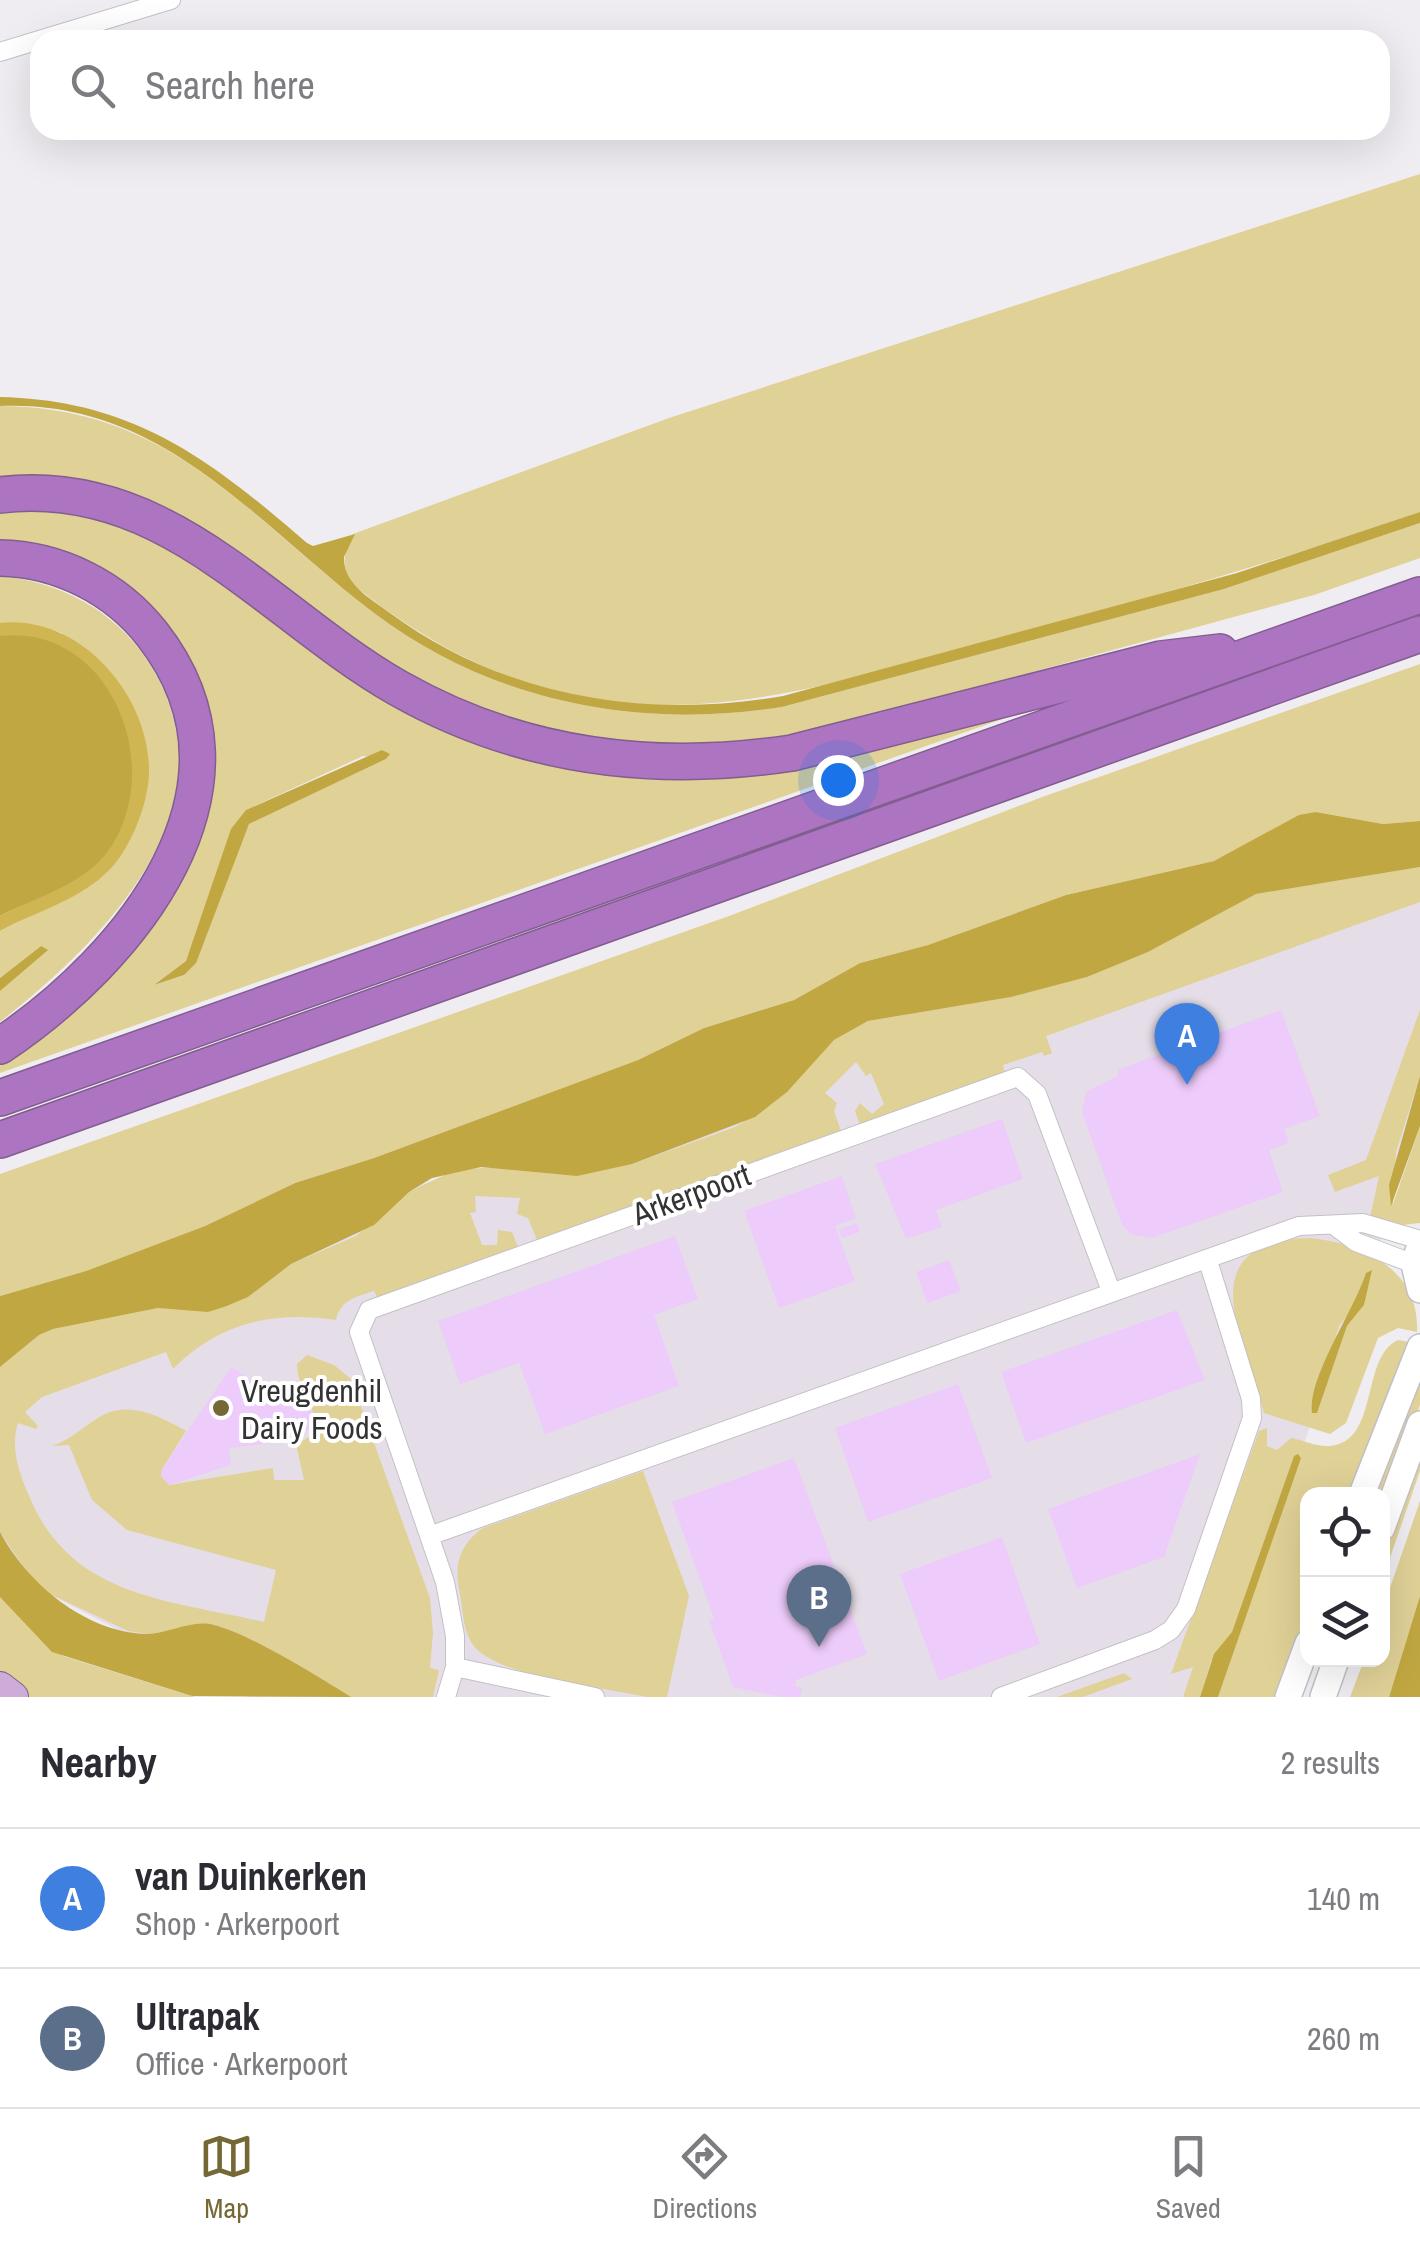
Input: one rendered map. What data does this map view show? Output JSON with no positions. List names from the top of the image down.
{
  "streets": {
    "street": ["Arkerpoort"]
  },
  "places": ["Vreugdenhil Dairy Foods"],
  "page": {
    "search": "Search here",
    "pins": ["A", "B"],
    "heading": ["Nearby", "2 results"],
    "list": [
      {
        "mark": "A",
        "name": "van Duinkerken",
        "note": "Shop · Arkerpoort",
        "value": "140 m"
      },
      {
        "mark": "B",
        "name": "Ultrapak",
        "note": "Office · Arkerpoort",
        "value": "260 m"
      }
    ],
    "nav": ["Map", "Directions", "Saved"]
  }
}
